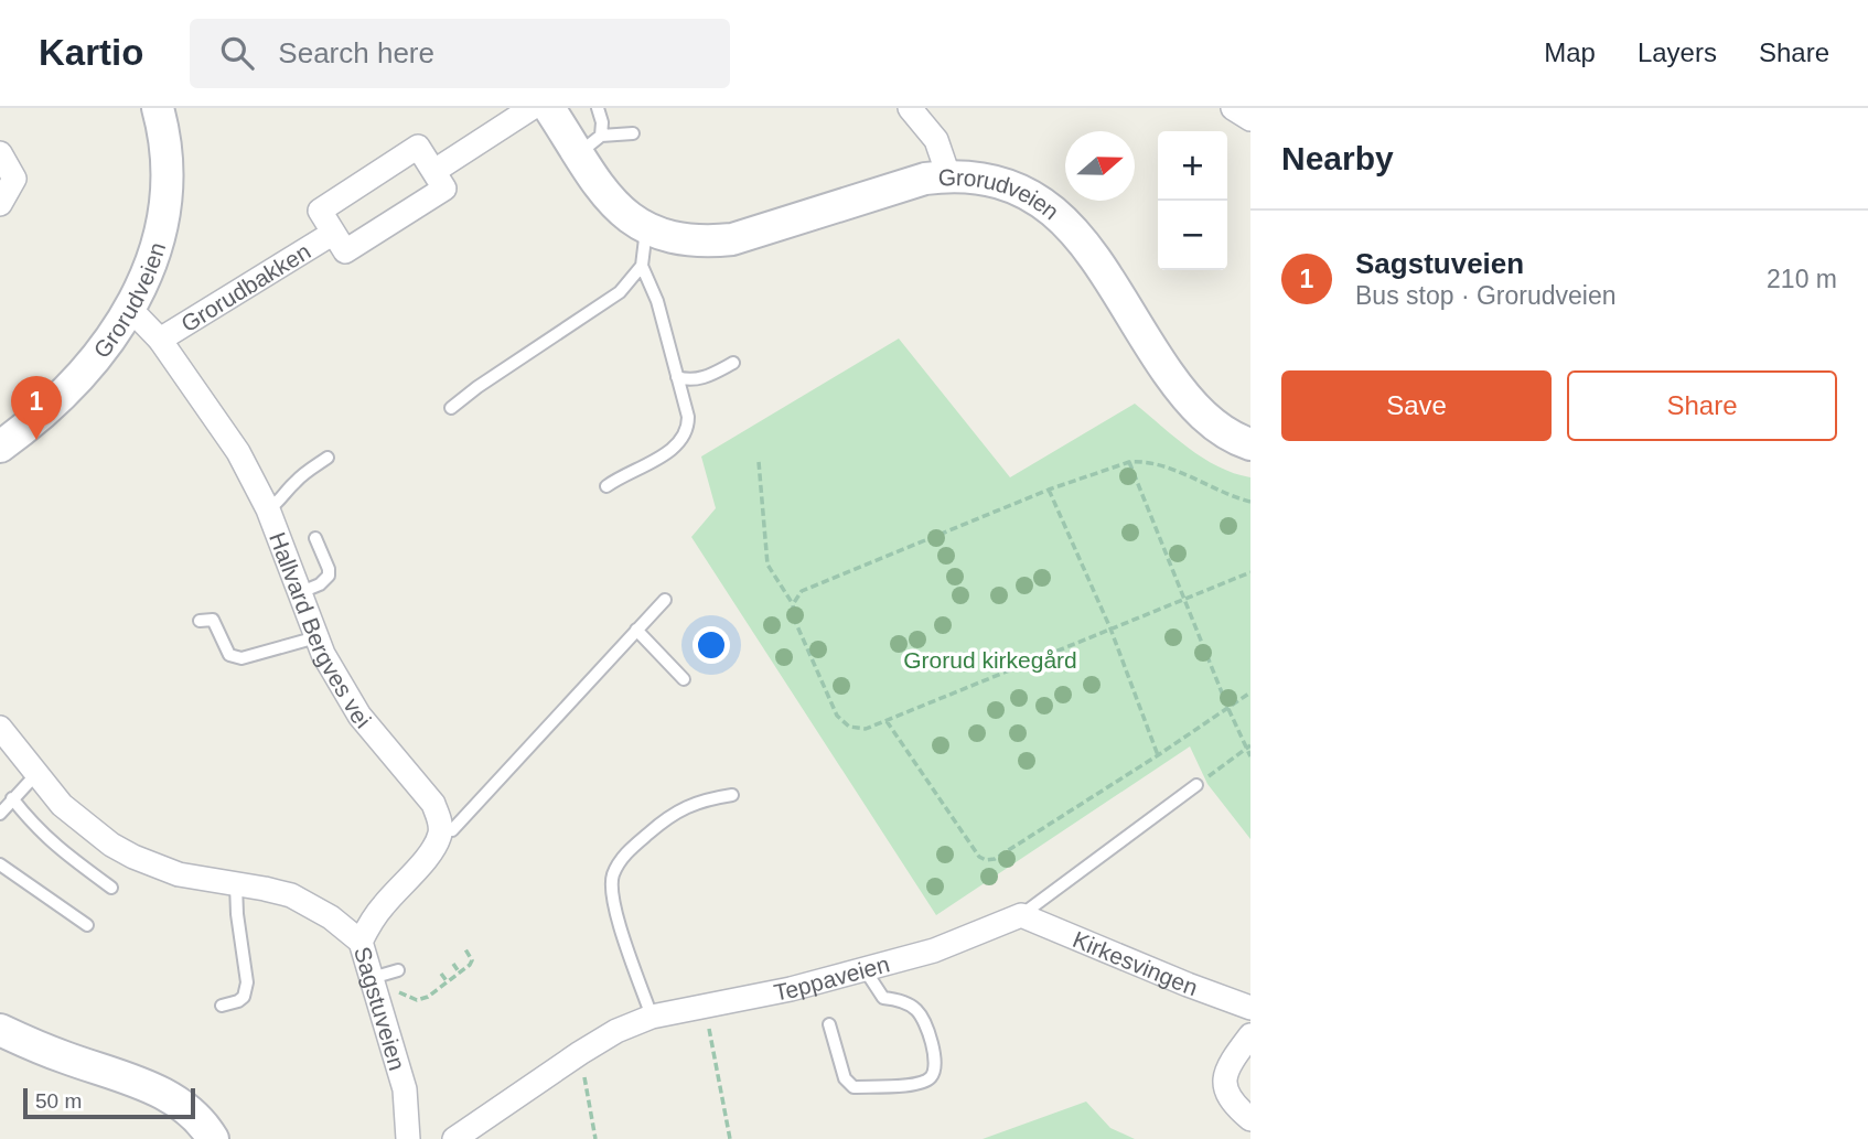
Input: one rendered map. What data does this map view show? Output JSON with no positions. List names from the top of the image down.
{
  "streets": {
    "street": [
      "Grorudveien",
      "Grorudbakken",
      "Hallvard Bergves vei",
      "Kirkesvingen",
      "Teppaveien",
      "Sagstuveien"
    ]
  },
  "crossings": [
    ["Grorudveien", "Hallvard Bergves vei"],
    ["Grorudbakken", "Hallvard Bergves vei"],
    ["Kirkesvingen", "Teppaveien"]
  ],
  "parks": ["Grorud kirkegård"],
  "scale_bar": "50 m",
  "north": "right",
  "page": {
    "header": "Kartio",
    "search": "Search here",
    "nav": ["Map", "Layers", "Share"],
    "heading": "Nearby",
    "map_buttons": ["+", "−"],
    "list": [
      {
        "mark": "1",
        "name": "Sagstuveien",
        "note": "Bus stop · Grorudveien",
        "value": "210 m"
      }
    ],
    "buttons": ["Save", "Share"],
    "pins": "1",
    "scale": "50 m"
  }
}
